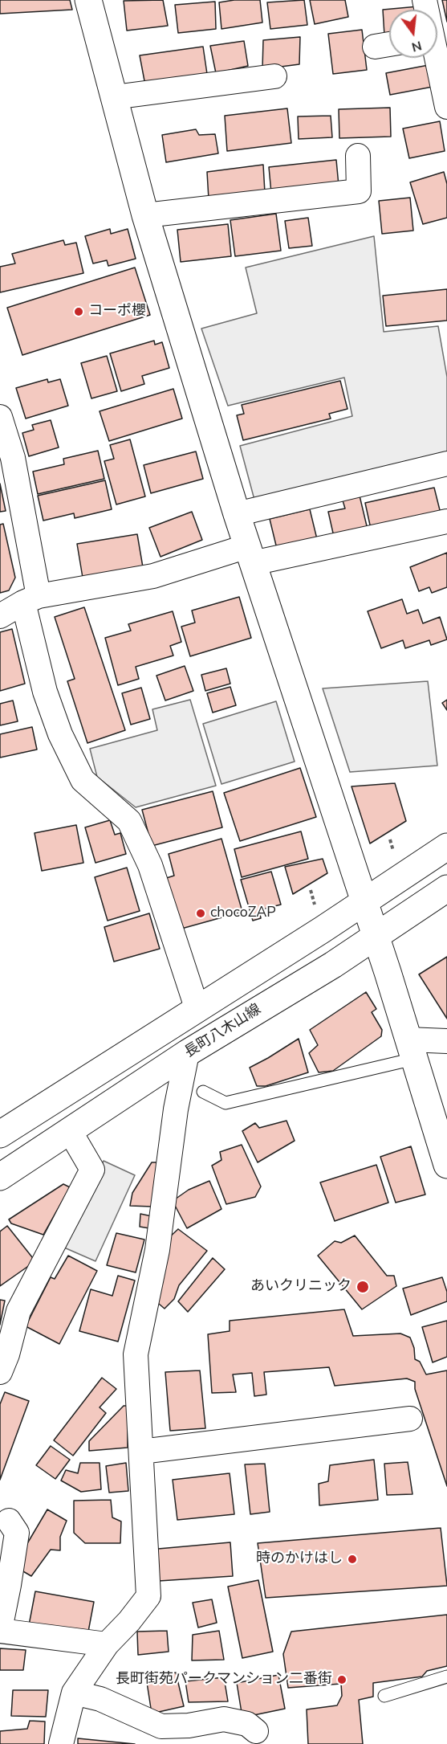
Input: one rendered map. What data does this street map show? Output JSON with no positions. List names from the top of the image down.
{
  "streets": {
    "street": ["長町八木山線"]
  },
  "places": [
    "コーポ櫻",
    "chocoZAP",
    "あいクリニック",
    "時のかけはし",
    "長町街苑パークマンション二番街"
  ],
  "north": "bottom"
}
